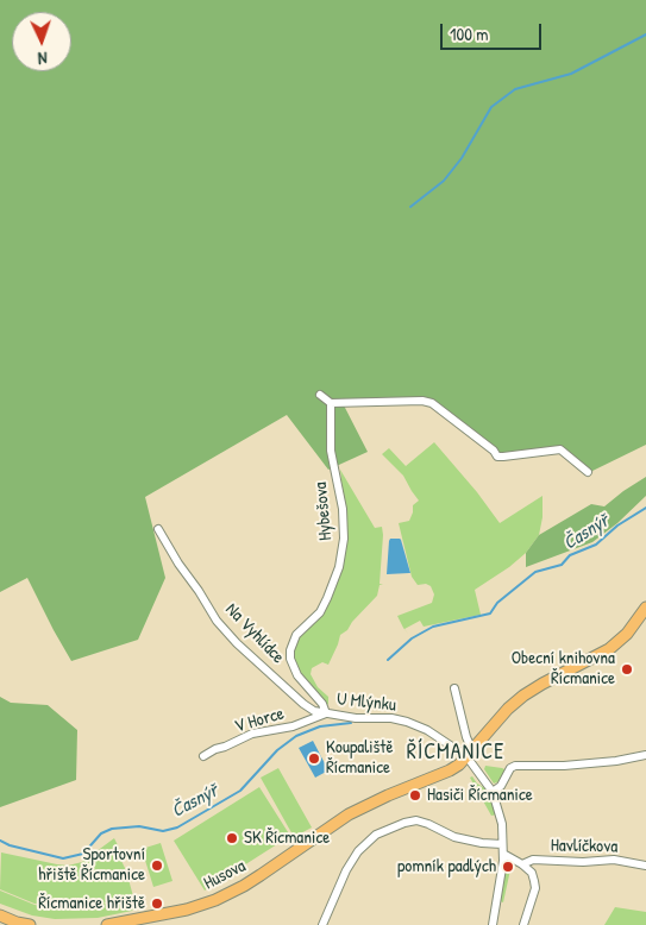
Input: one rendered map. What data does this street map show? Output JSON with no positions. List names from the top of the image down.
{
  "streets": {
    "main road": ["Husova"],
    "street": [
      "Hybešova",
      "Na Vyhlídce",
      "U Mlýnku",
      "V Horce",
      "Havlíčkova"
    ]
  },
  "crossings": [
    ["Hybešova", "Na Vyhlídce"],
    ["Hybešova", "U Mlýnku"],
    ["Hybešova", "V Horce"],
    ["Na Vyhlídce", "U Mlýnku"],
    ["Na Vyhlídce", "V Horce"],
    ["U Mlýnku", "V Horce"],
    ["U Mlýnku", "Husova"]
  ],
  "districts": ["ŘÍCMANICE"],
  "water": ["Časnýř"],
  "places": [
    "Obecní knihovna Řícmanice",
    "Koupaliště Řícmanice",
    "Hasiči Řícmanice",
    "SK Řícmanice",
    "Sportovní hřiště Řícmanice",
    "pomník padlých",
    "Řícmanice hřiště"
  ],
  "scale_bar": "100 m",
  "north": "bottom"
}
